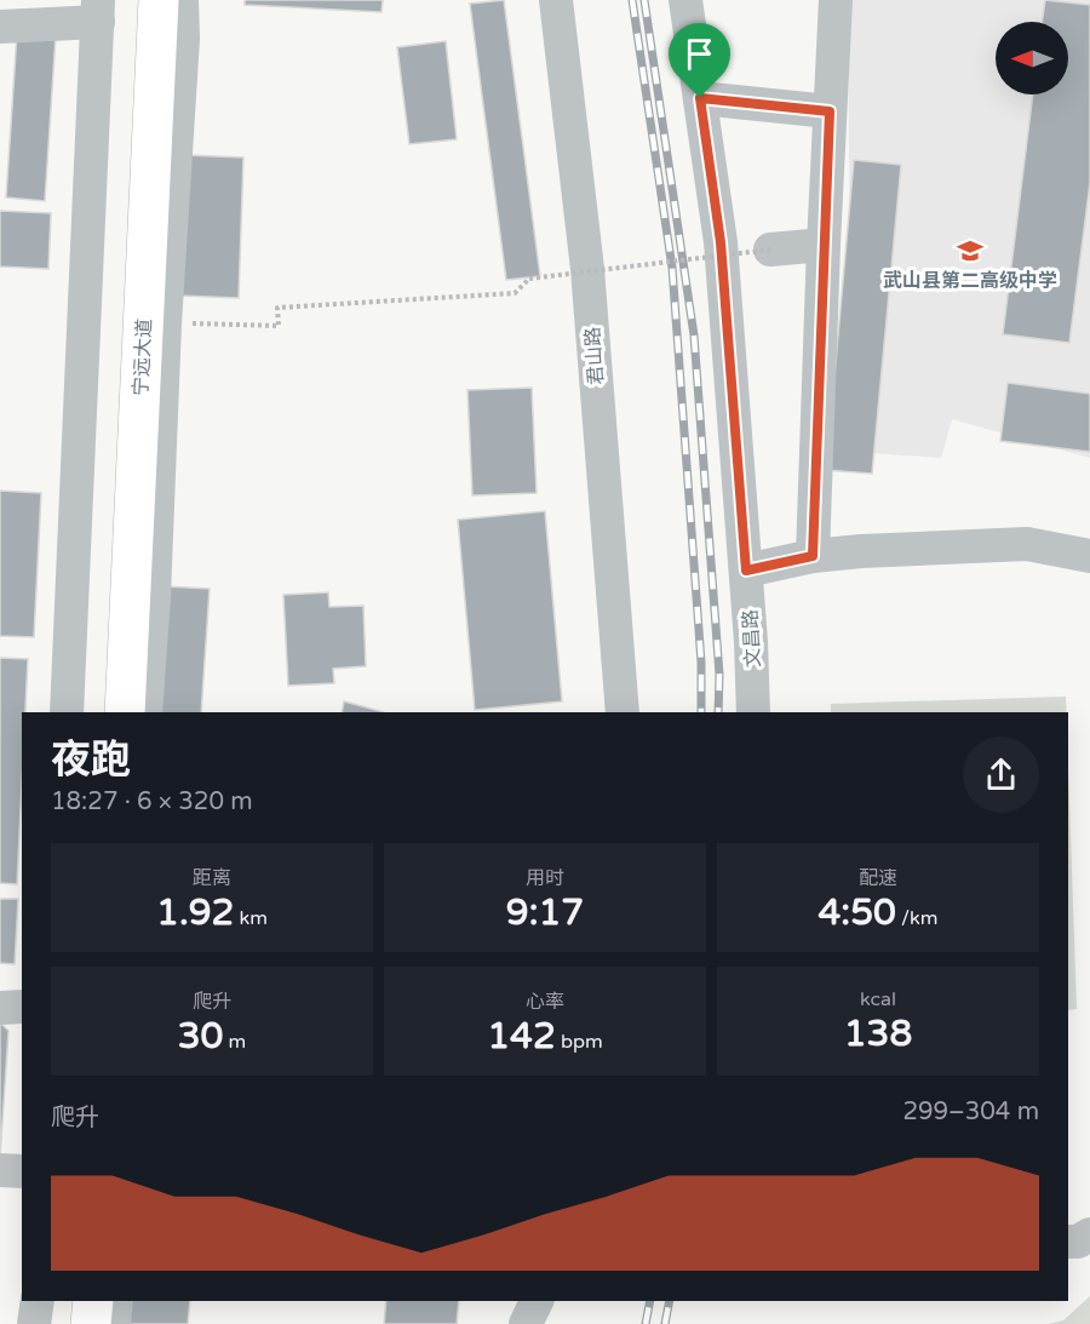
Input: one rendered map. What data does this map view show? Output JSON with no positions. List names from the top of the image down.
{
  "streets": {
    "main road": ["宁远大道"],
    "street": ["君山路", "文昌路"]
  },
  "places": {
    "school or university": ["武山县第二高级中学"]
  },
  "north": "left",
  "page": {
    "heading": ["夜跑", "18:27 · 6 × 320 m"],
    "stats": [
      ["距离", "1.92 km"],
      ["用时", "9:17"],
      ["配速", "4:50 /km"],
      ["爬升", "30 m"],
      ["心率", "142 bpm"],
      ["kcal", "138"]
    ],
    "chart": ["爬升", "299–304 m"]
  }
}
